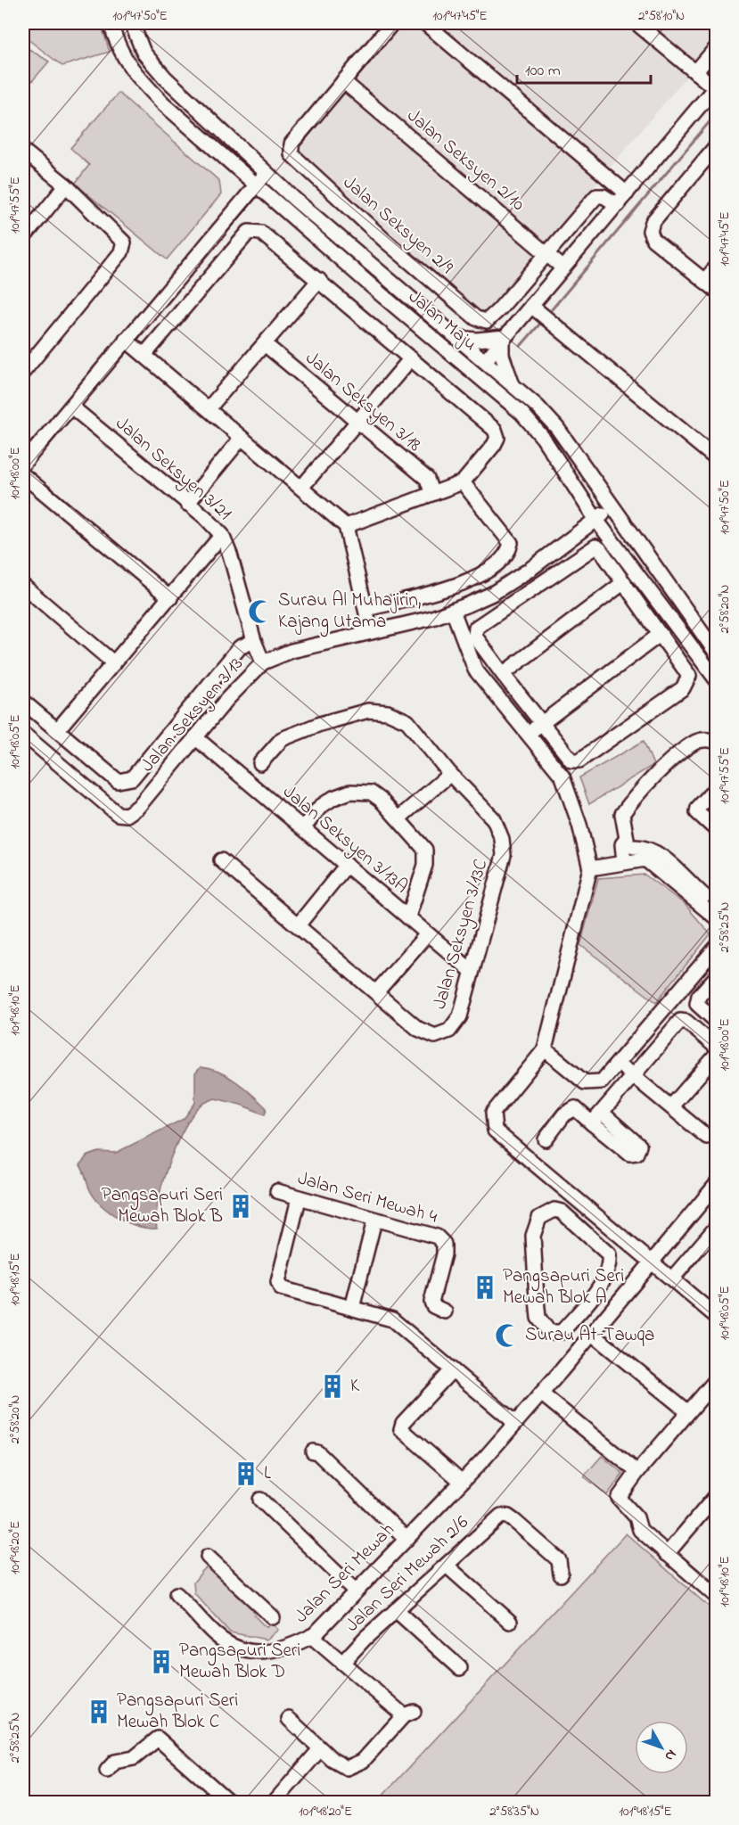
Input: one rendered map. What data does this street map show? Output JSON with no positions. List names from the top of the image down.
{
  "streets": {
    "street": [
      "Jalan Seksyen 2/10",
      "Jalan Seksyen 2/9",
      "Jalan Maju",
      "Jalan Seksyen 3/18",
      "Jalan Seksyen 3/21",
      "Jalan Seksyen 3/13",
      "Jalan Seksyen 3/13A",
      "Jalan Seksyen 3/13C",
      "Jalan Seri Mewah 4",
      "Jalan Seri Mewah",
      "Jalan Seri Mewah 2/6"
    ]
  },
  "crossings": [
    ["Jalan Seksyen 2/10", "Jalan Seksyen 2/9"],
    ["Jalan Maju", "Jalan Seksyen 3/13"],
    ["Jalan Seksyen 3/21", "Jalan Seksyen 3/13"],
    ["Jalan Seksyen 3/13", "Jalan Seksyen 3/13A"],
    ["Jalan Seksyen 3/13A", "Jalan Seksyen 3/13C"]
  ],
  "places": {
    "mosque": ["Surau Al Muhajirin, Kajang Utama", "Surau At-Tawqa"],
    "building": [
      "Pangsapuri Seri Mewah Blok B",
      "Pangsapuri Seri Mewah Blok A",
      "K",
      "L",
      "Pangsapuri Seri Mewah Blok D",
      "Pangsapuri Seri Mewah Blok C"
    ]
  },
  "scale_bar": "100 m",
  "north": "bottom right",
  "coordinates": [
    "101°47'50\"E",
    "101°47'45\"E",
    "2°58'10\"N",
    "101°47'55\"E",
    "101°48'00\"E",
    "2°58'20\"N",
    "101°48'05\"E",
    "2°58'25\"N",
    "101°48'10\"E",
    "101°48'15\"E",
    "101°48'20\"E",
    "2°58'35\"N"
  ]
}
